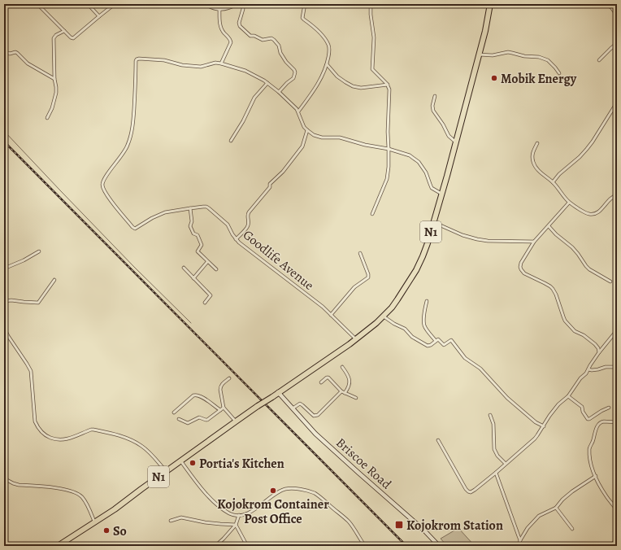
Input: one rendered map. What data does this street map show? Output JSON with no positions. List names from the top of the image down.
{
  "streets": {
    "highway": ["N1"],
    "street": ["Goodlife Avenue", "Briscoe Road"]
  },
  "crossings": [
    ["N1", "Goodlife Avenue"],
    ["N1", "Briscoe Road"]
  ],
  "places": {
    "other": [
      "Mobik Energy",
      "Portia's Kitchen",
      "Kojokrom Container Post Office",
      "So"
    ],
    "transit": ["Kojokrom Station"]
  }
}
